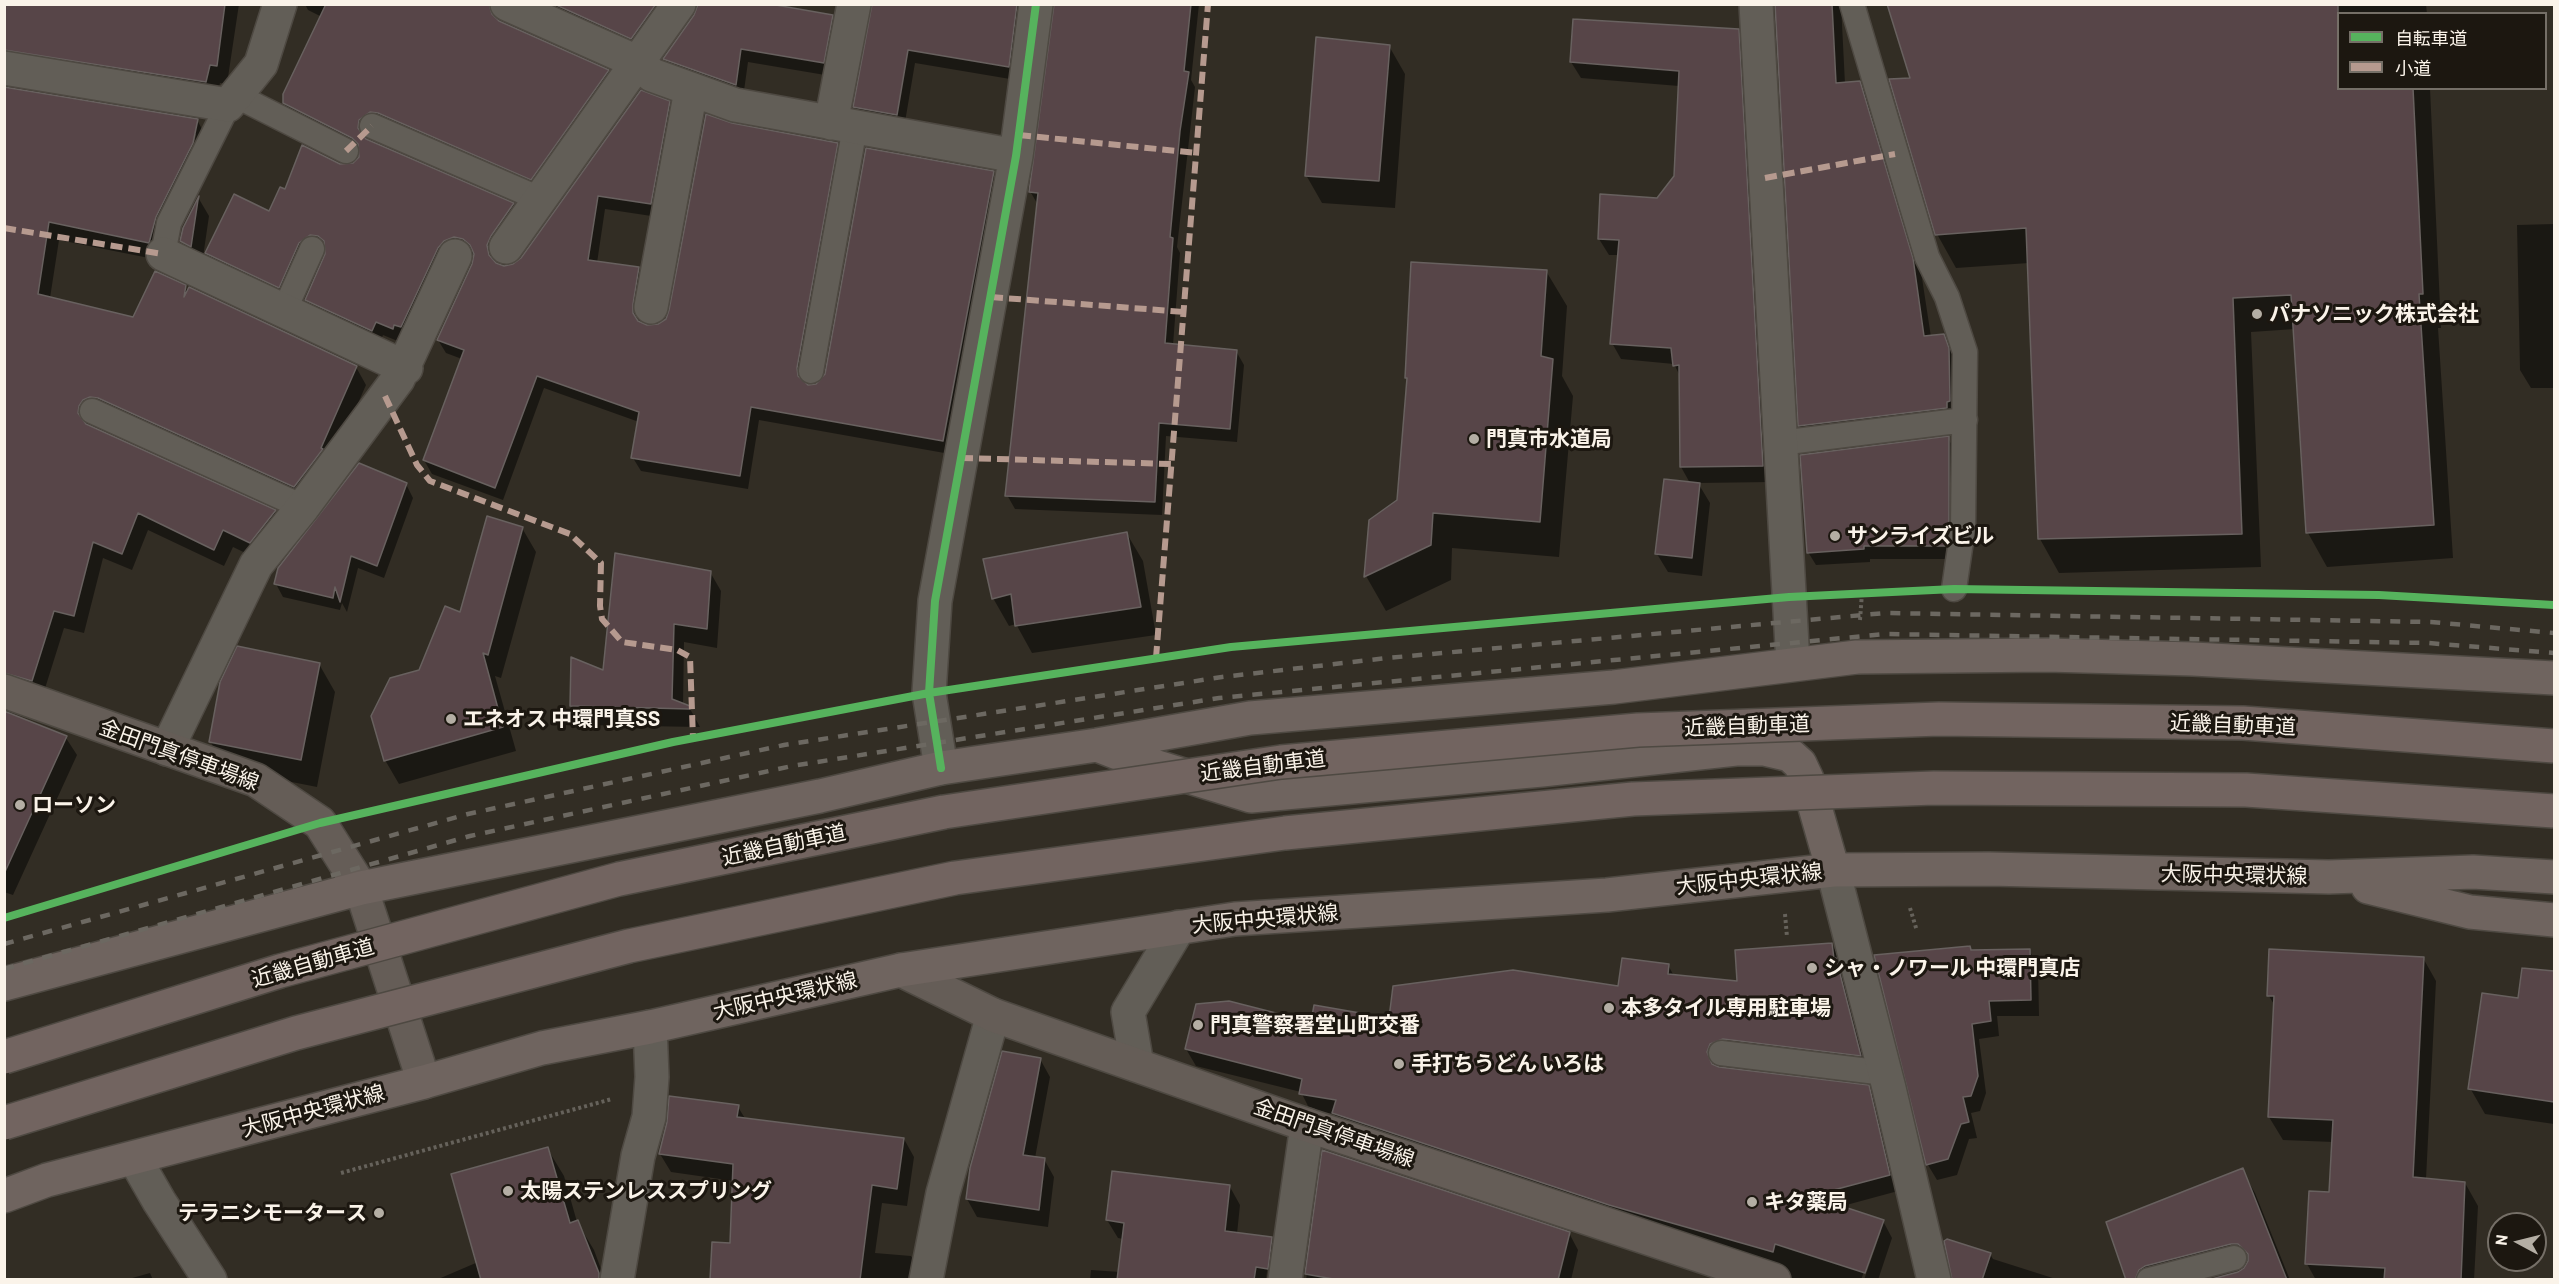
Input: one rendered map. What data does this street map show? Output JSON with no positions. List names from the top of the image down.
{
  "streets": {
    "highway": ["近畿自動車道"],
    "main road": ["金田門真停車場線", "大阪中央環状線"]
  },
  "crossings": [
    ["金田門真停車場線", "大阪中央環状線"]
  ],
  "places": [
    "パナソニック株式会社",
    "門真市水道局",
    "サンライズビル",
    "エネオス 中環門真SS",
    "ローソン",
    "シャ・ノワール 中環門真店",
    "本多タイル専用駐車場",
    "門真警察署堂山町交番",
    "手打ちうどん いろは",
    "太陽ステンレススプリング",
    "キタ薬局",
    "テラニシモータース"
  ],
  "legend": ["自転車道", "小道"],
  "north": "left"
}
